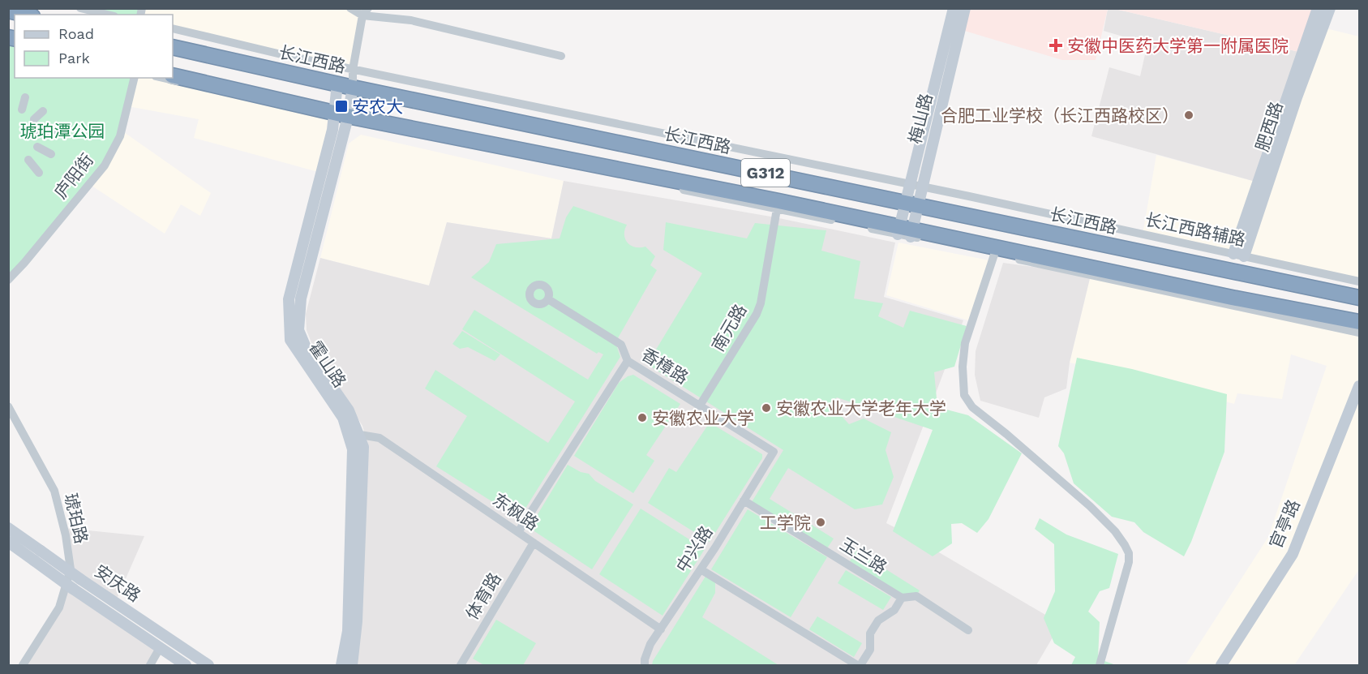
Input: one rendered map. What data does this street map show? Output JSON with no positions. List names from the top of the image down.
{
  "streets": {
    "highway": ["长江西路", "G312"],
    "main road": [
      "梅山路",
      "肥西路",
      "霍山路",
      "官亭路",
      "安庆路"
    ],
    "street": [
      "庐阳街",
      "长江西路辅路",
      "南元路",
      "香樟路",
      "东枫路",
      "琥珀路",
      "中兴路",
      "玉兰路",
      "体育路"
    ]
  },
  "crossings": [
    ["长江西路", "梅山路"],
    ["长江西路", "霍山路"],
    ["梅山路", "G312"],
    ["梅山路", "长江西路辅路"],
    ["肥西路", "长江西路辅路"],
    ["G312", "南元路"],
    ["G312", "霍山路"],
    ["南元路", "香樟路"],
    ["霍山路", "东枫路"],
    ["香樟路", "中兴路"],
    ["东枫路", "中兴路"],
    ["东枫路", "体育路"],
    ["中兴路", "玉兰路"]
  ],
  "parks": ["琥珀潭公园"],
  "places": {
    "health": ["安徽中医药大学第一附属医院"],
    "transit": ["安农大"],
    "other": [
      "合肥工业学校（长江西路校区）",
      "安徽农业大学老年大学",
      "安徽农业大学",
      "工学院"
    ]
  },
  "legend": ["Road", "Park"]
}
